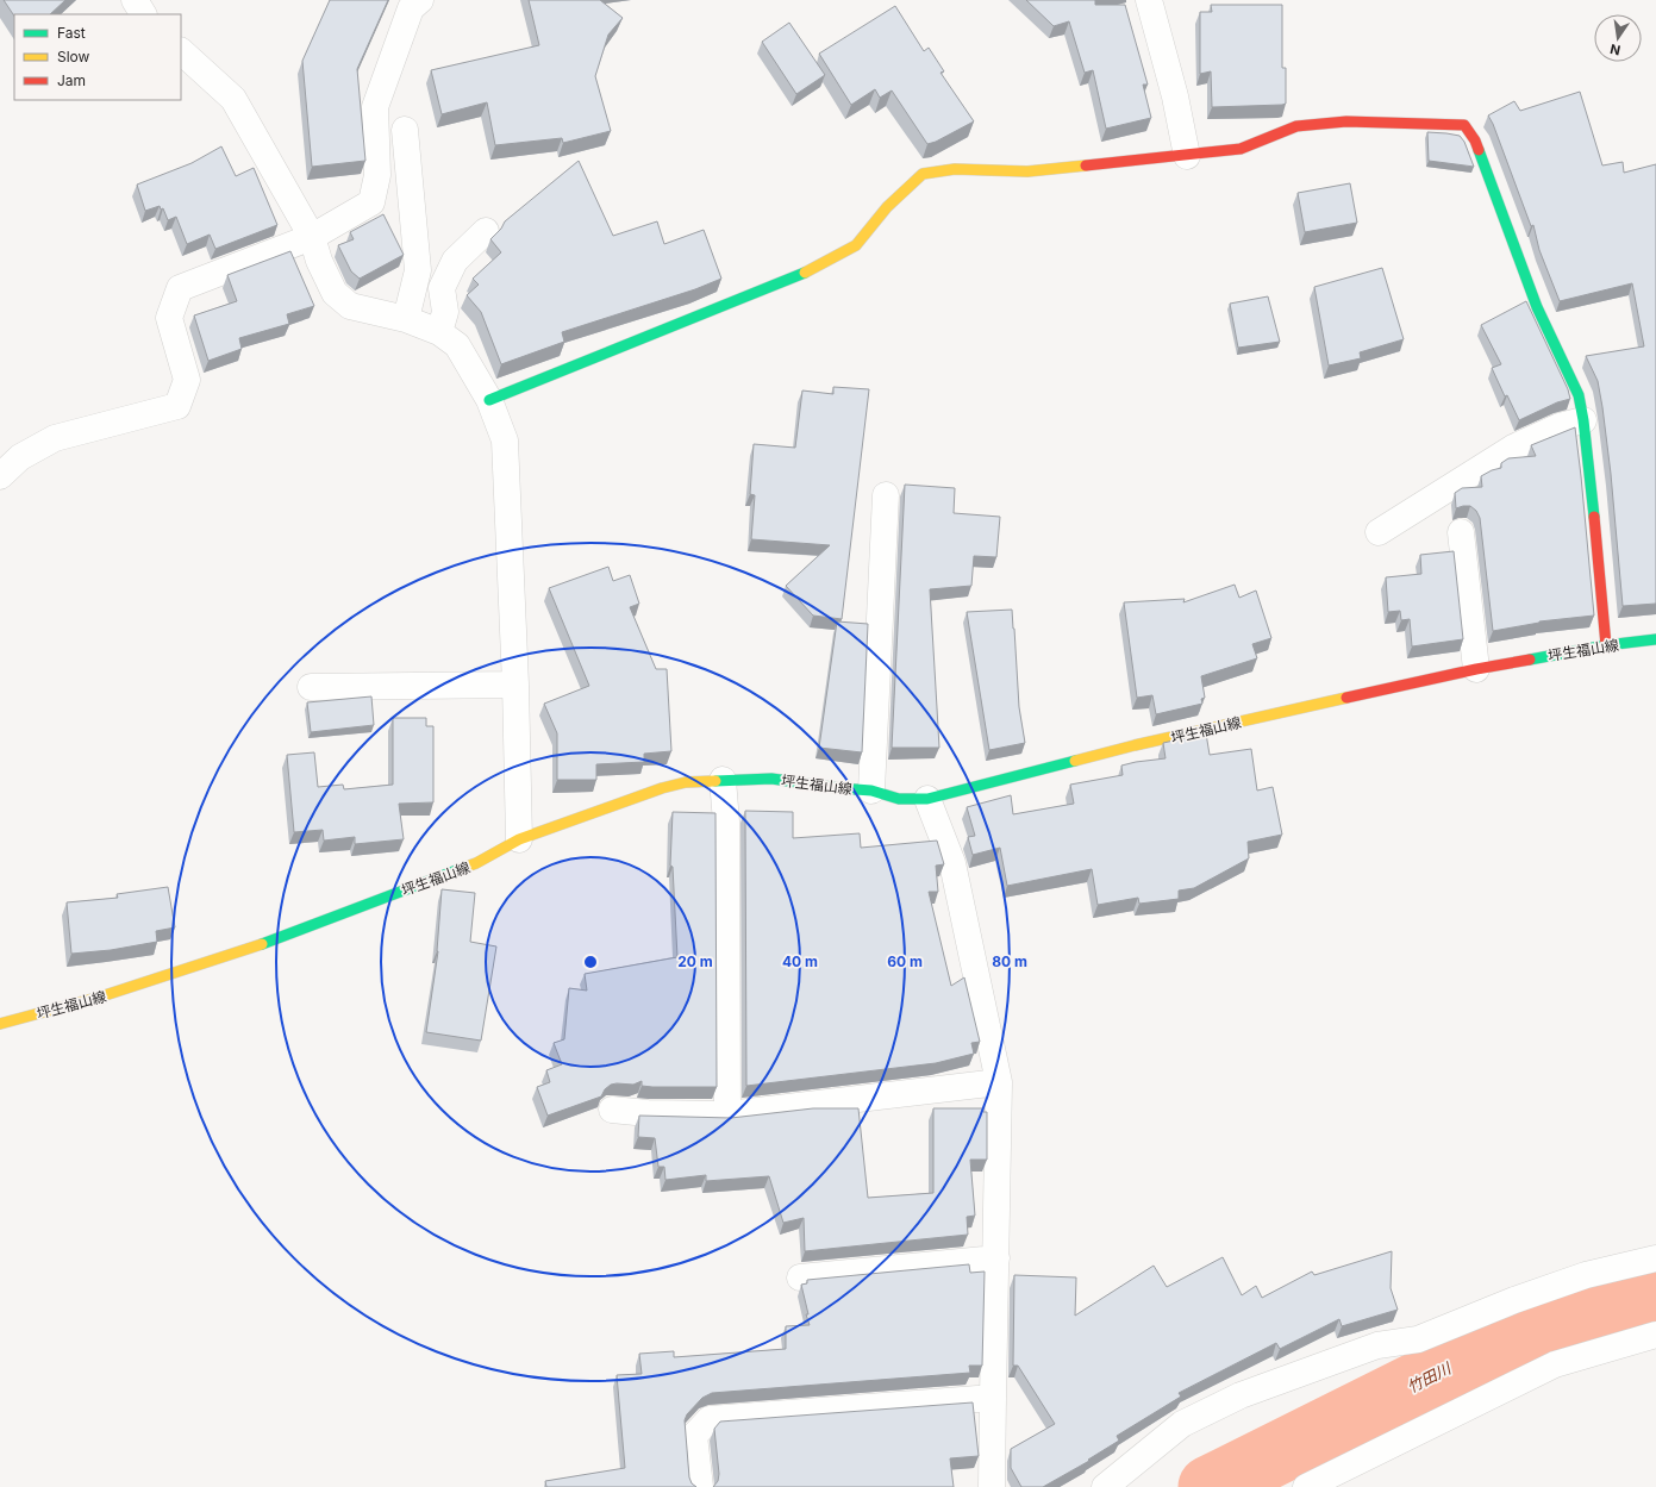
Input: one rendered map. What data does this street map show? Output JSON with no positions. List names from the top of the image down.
{
  "streets": {
    "main road": ["坪生福山線"]
  },
  "water": ["竹田川"],
  "legend": ["Fast", "Slow", "Jam"],
  "north": "bottom",
  "rings": [
    "20 m",
    "40 m",
    "60 m",
    "80 m"
  ]
}
